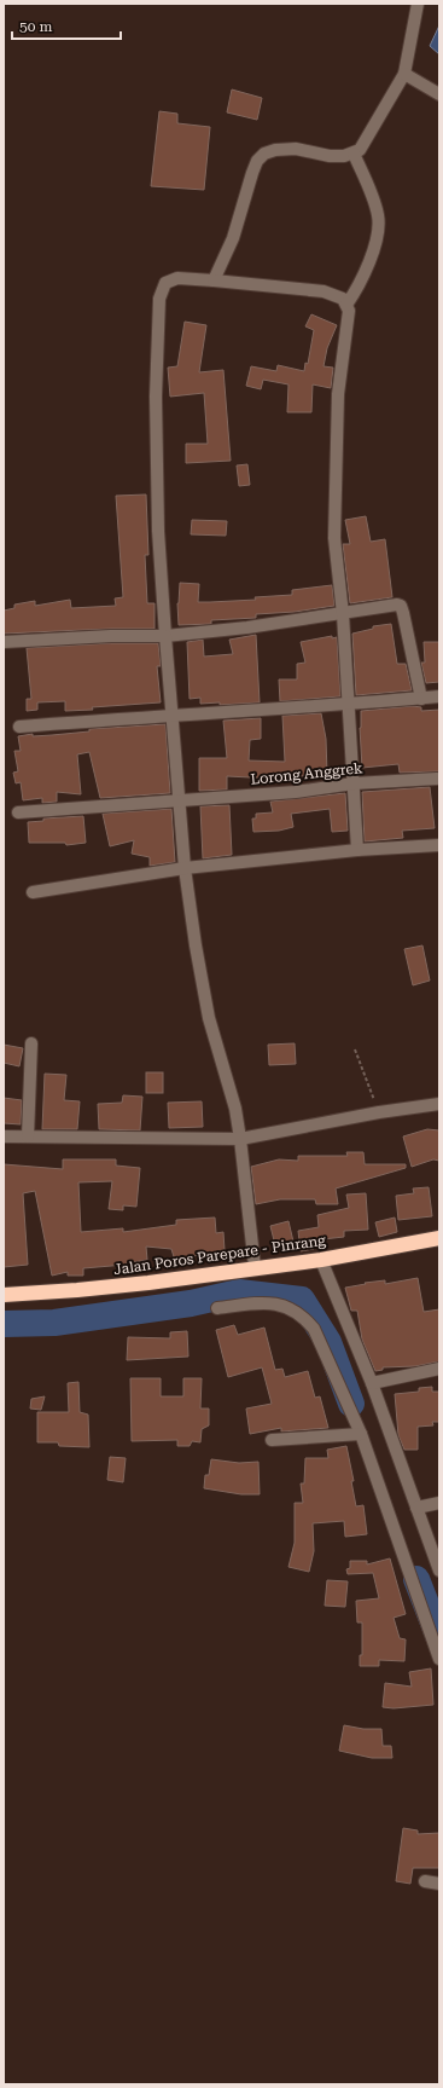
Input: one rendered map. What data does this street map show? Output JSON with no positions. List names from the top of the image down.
{
  "streets": {
    "highway": ["Jalan Poros Parepare - Pinrang"],
    "street": ["Lorong Anggrek"]
  },
  "scale_bar": "50 m"
}
